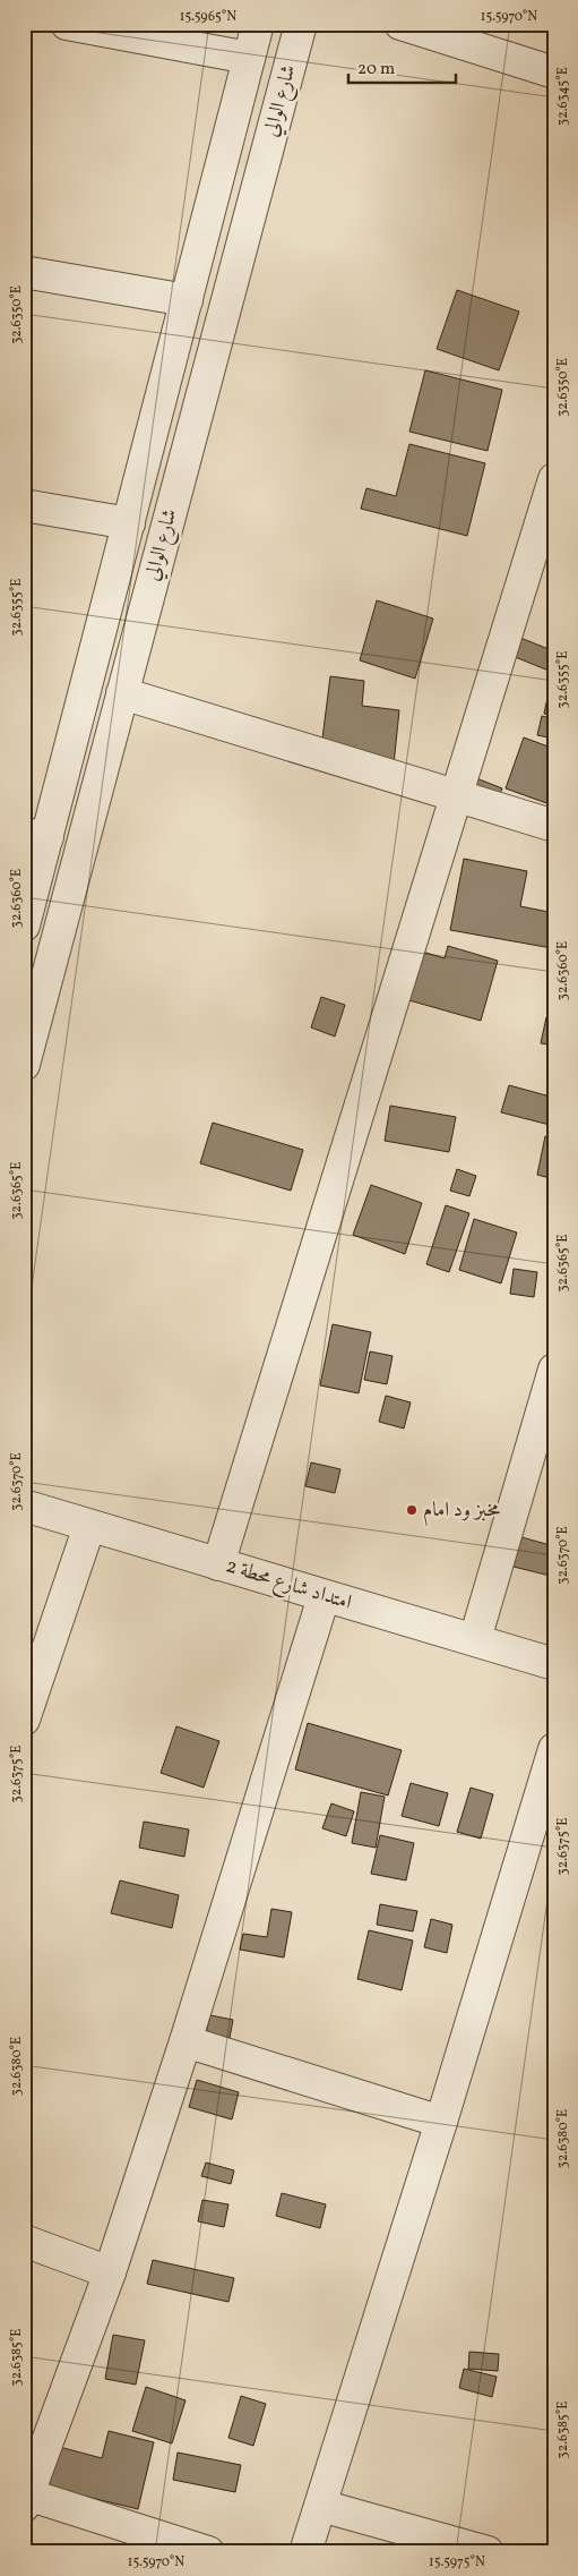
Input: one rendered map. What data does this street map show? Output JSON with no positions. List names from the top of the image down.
{
  "streets": {
    "street": ["شارع الوالي", "امتداد شارع محطة 2"]
  },
  "places": ["مخبز ود امام"],
  "scale_bar": "20 m",
  "coordinates": [
    "15.5965°N",
    "15.5970°N",
    "32.6345°E",
    "32.6350°E",
    "32.6355°E",
    "32.6360°E",
    "32.6365°E",
    "32.6370°E",
    "32.6375°E",
    "32.6380°E",
    "32.6385°E",
    "15.5975°N"
  ]
}
